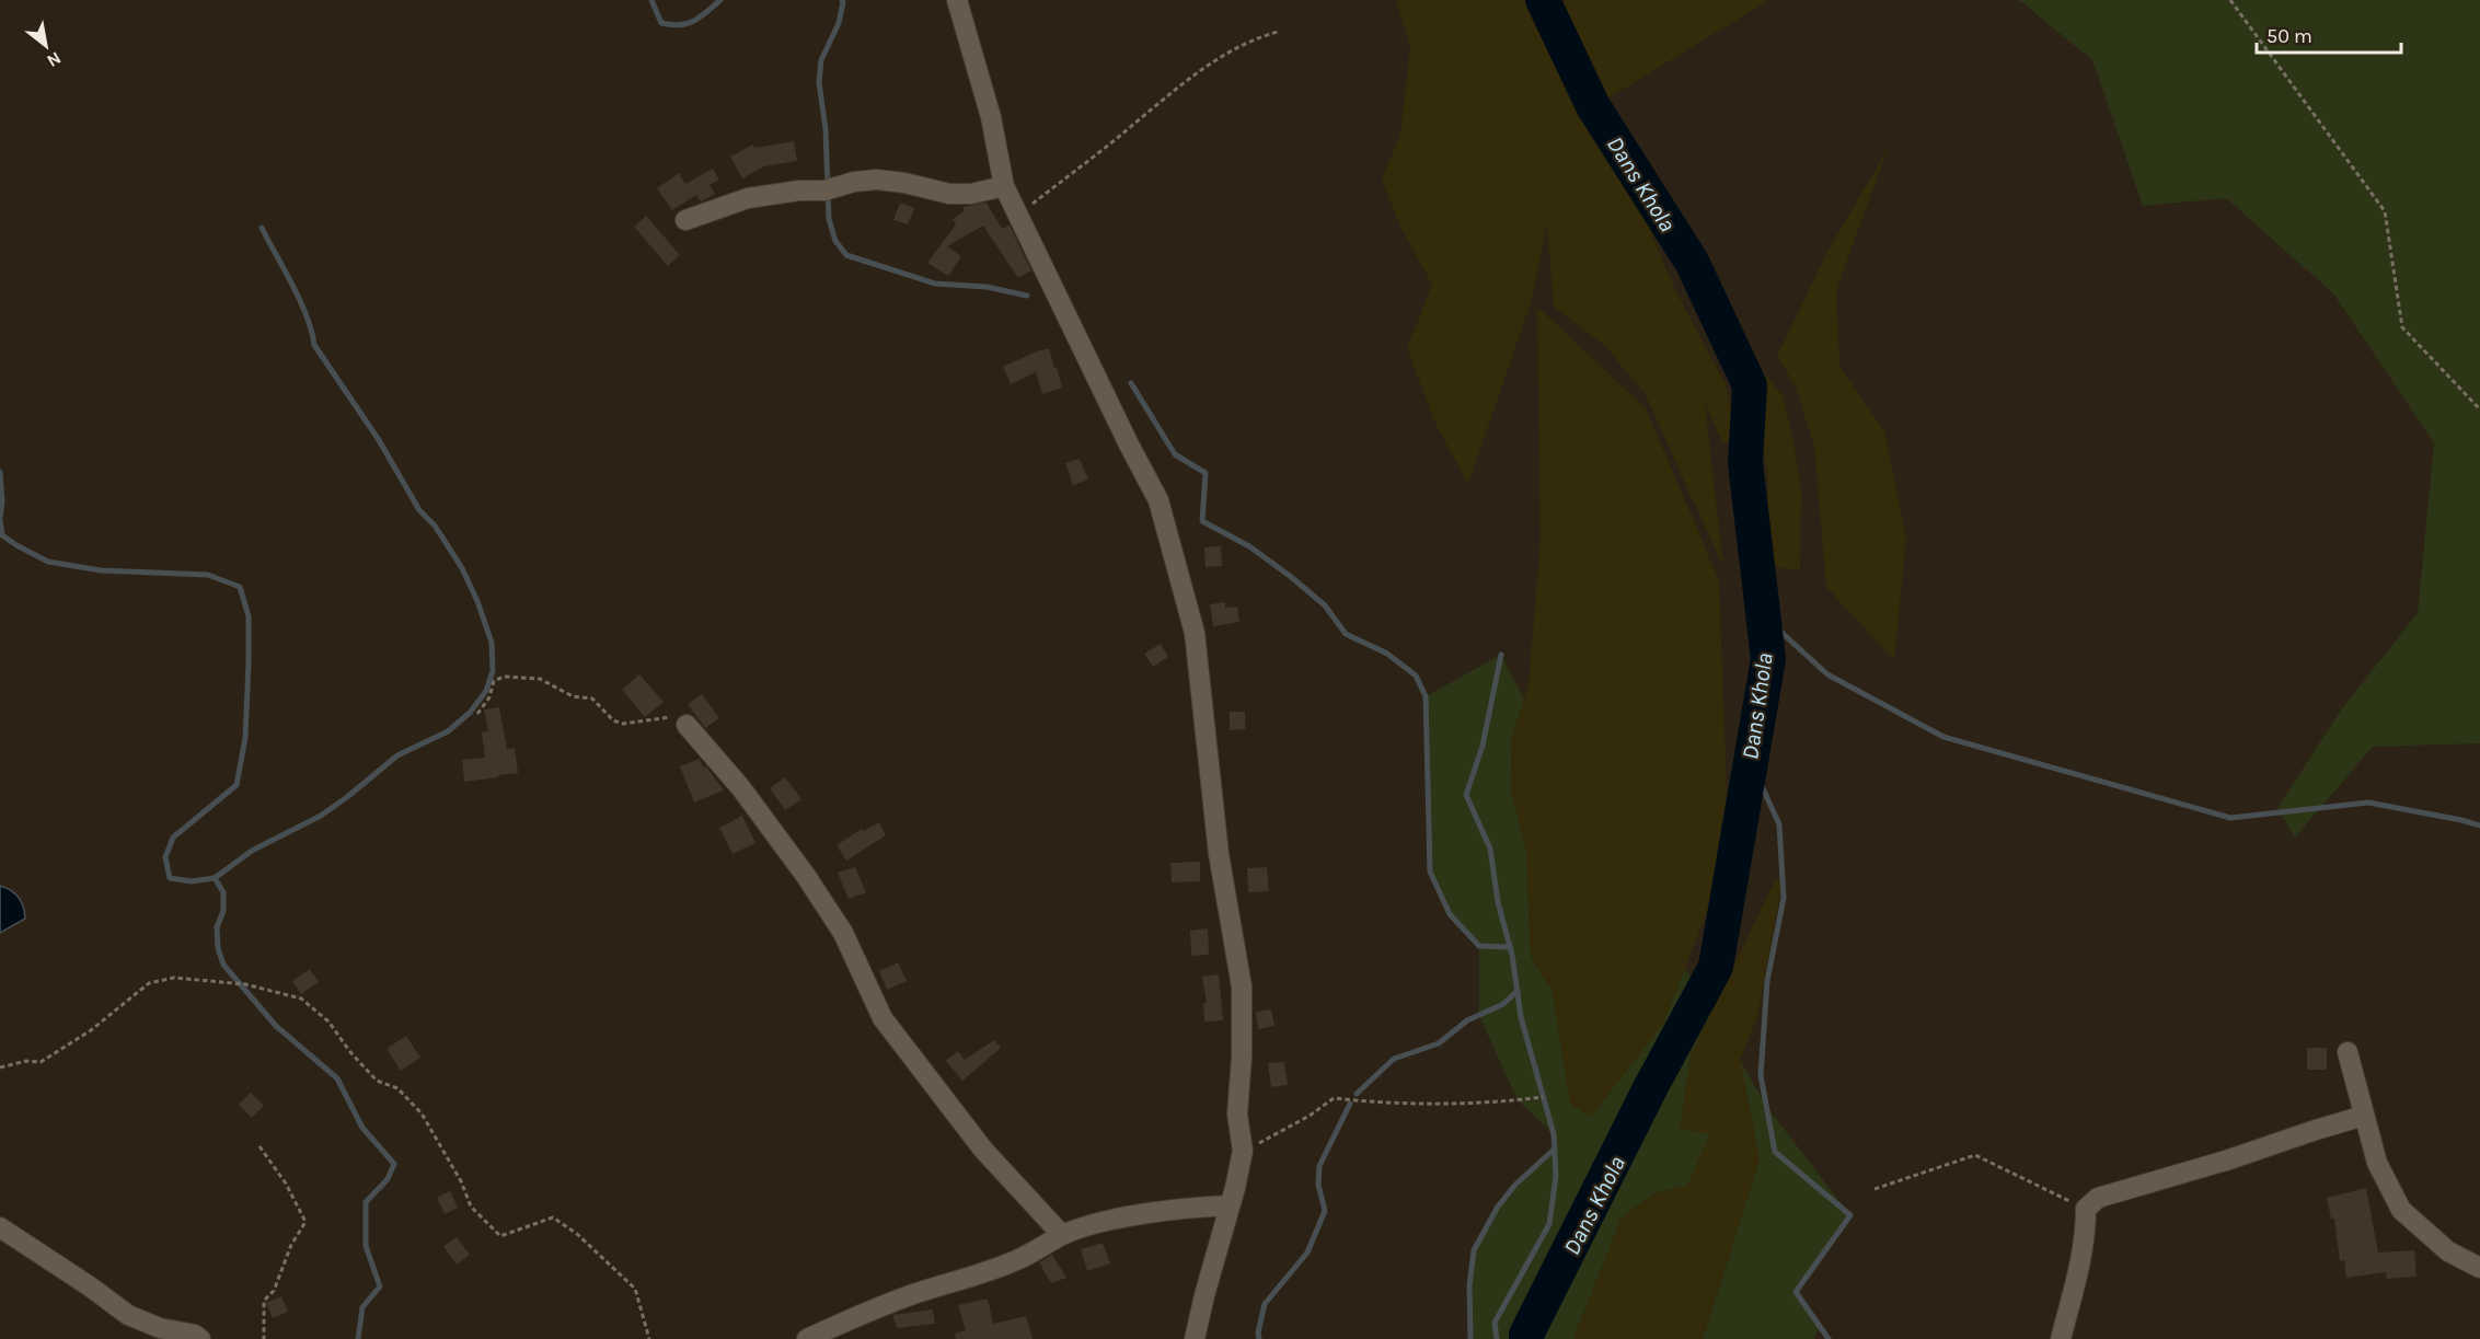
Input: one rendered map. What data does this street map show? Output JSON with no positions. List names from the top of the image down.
{
  "water": ["Dans Khola"],
  "scale_bar": "50 m",
  "north": "bottom right"
}
